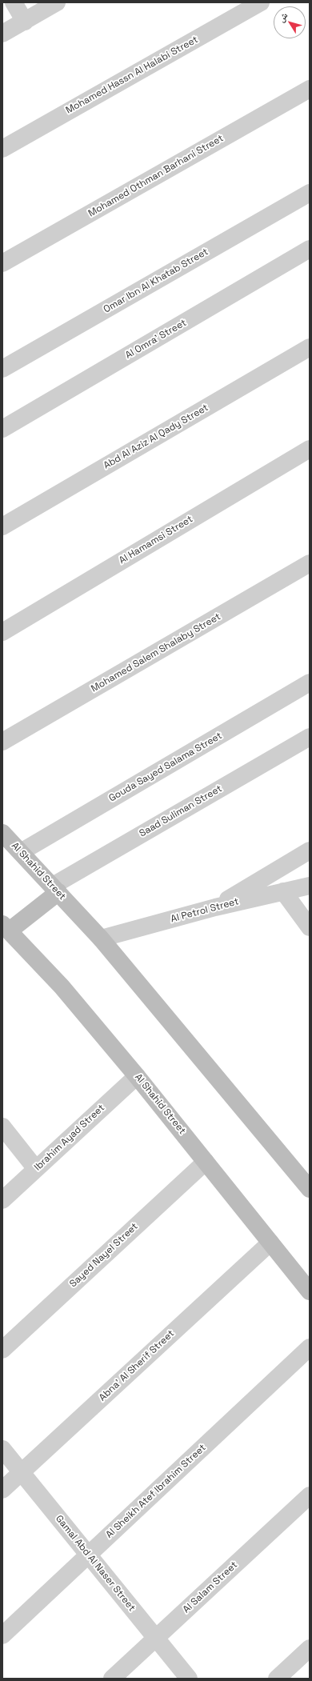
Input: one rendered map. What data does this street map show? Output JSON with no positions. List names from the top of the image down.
{
  "streets": {
    "street": [
      "Mohamed Hassn Al Halabi Street",
      "Mohamed Othman Barhani Street",
      "Omar Ibn Al Khatab Street",
      "Al Omra' Street",
      "Abd Al Aziz Al Qady Street",
      "Al Hamamsi Street",
      "Mohamed Salem Shalaby Street",
      "Gouda Sayed Salama Street",
      "Saad Suliman Street",
      "Al Shahid Street",
      "Al Petrol Street",
      "Ibrahim Ayad Street",
      "Sayed Nayel Street",
      "Abna' Al Sherif Street",
      "Al Sheikh Atef Ibrahim Street",
      "Gamal Abd Al Naser Street",
      "Al Salam Street"
    ]
  },
  "crossings": [
    ["Gouda Sayed Salama Street", "Al Shahid Street"],
    ["Saad Suliman Street", "Al Shahid Street"],
    ["Al Shahid Street", "Al Petrol Street"],
    ["Al Shahid Street", "Ibrahim Ayad Street"],
    ["Al Shahid Street", "Sayed Nayel Street"],
    ["Al Shahid Street", "Abna' Al Sherif Street"],
    ["Abna' Al Sherif Street", "Gamal Abd Al Naser Street"],
    ["Al Sheikh Atef Ibrahim Street", "Gamal Abd Al Naser Street"],
    ["Gamal Abd Al Naser Street", "Al Salam Street"]
  ],
  "north": "top left"
}
